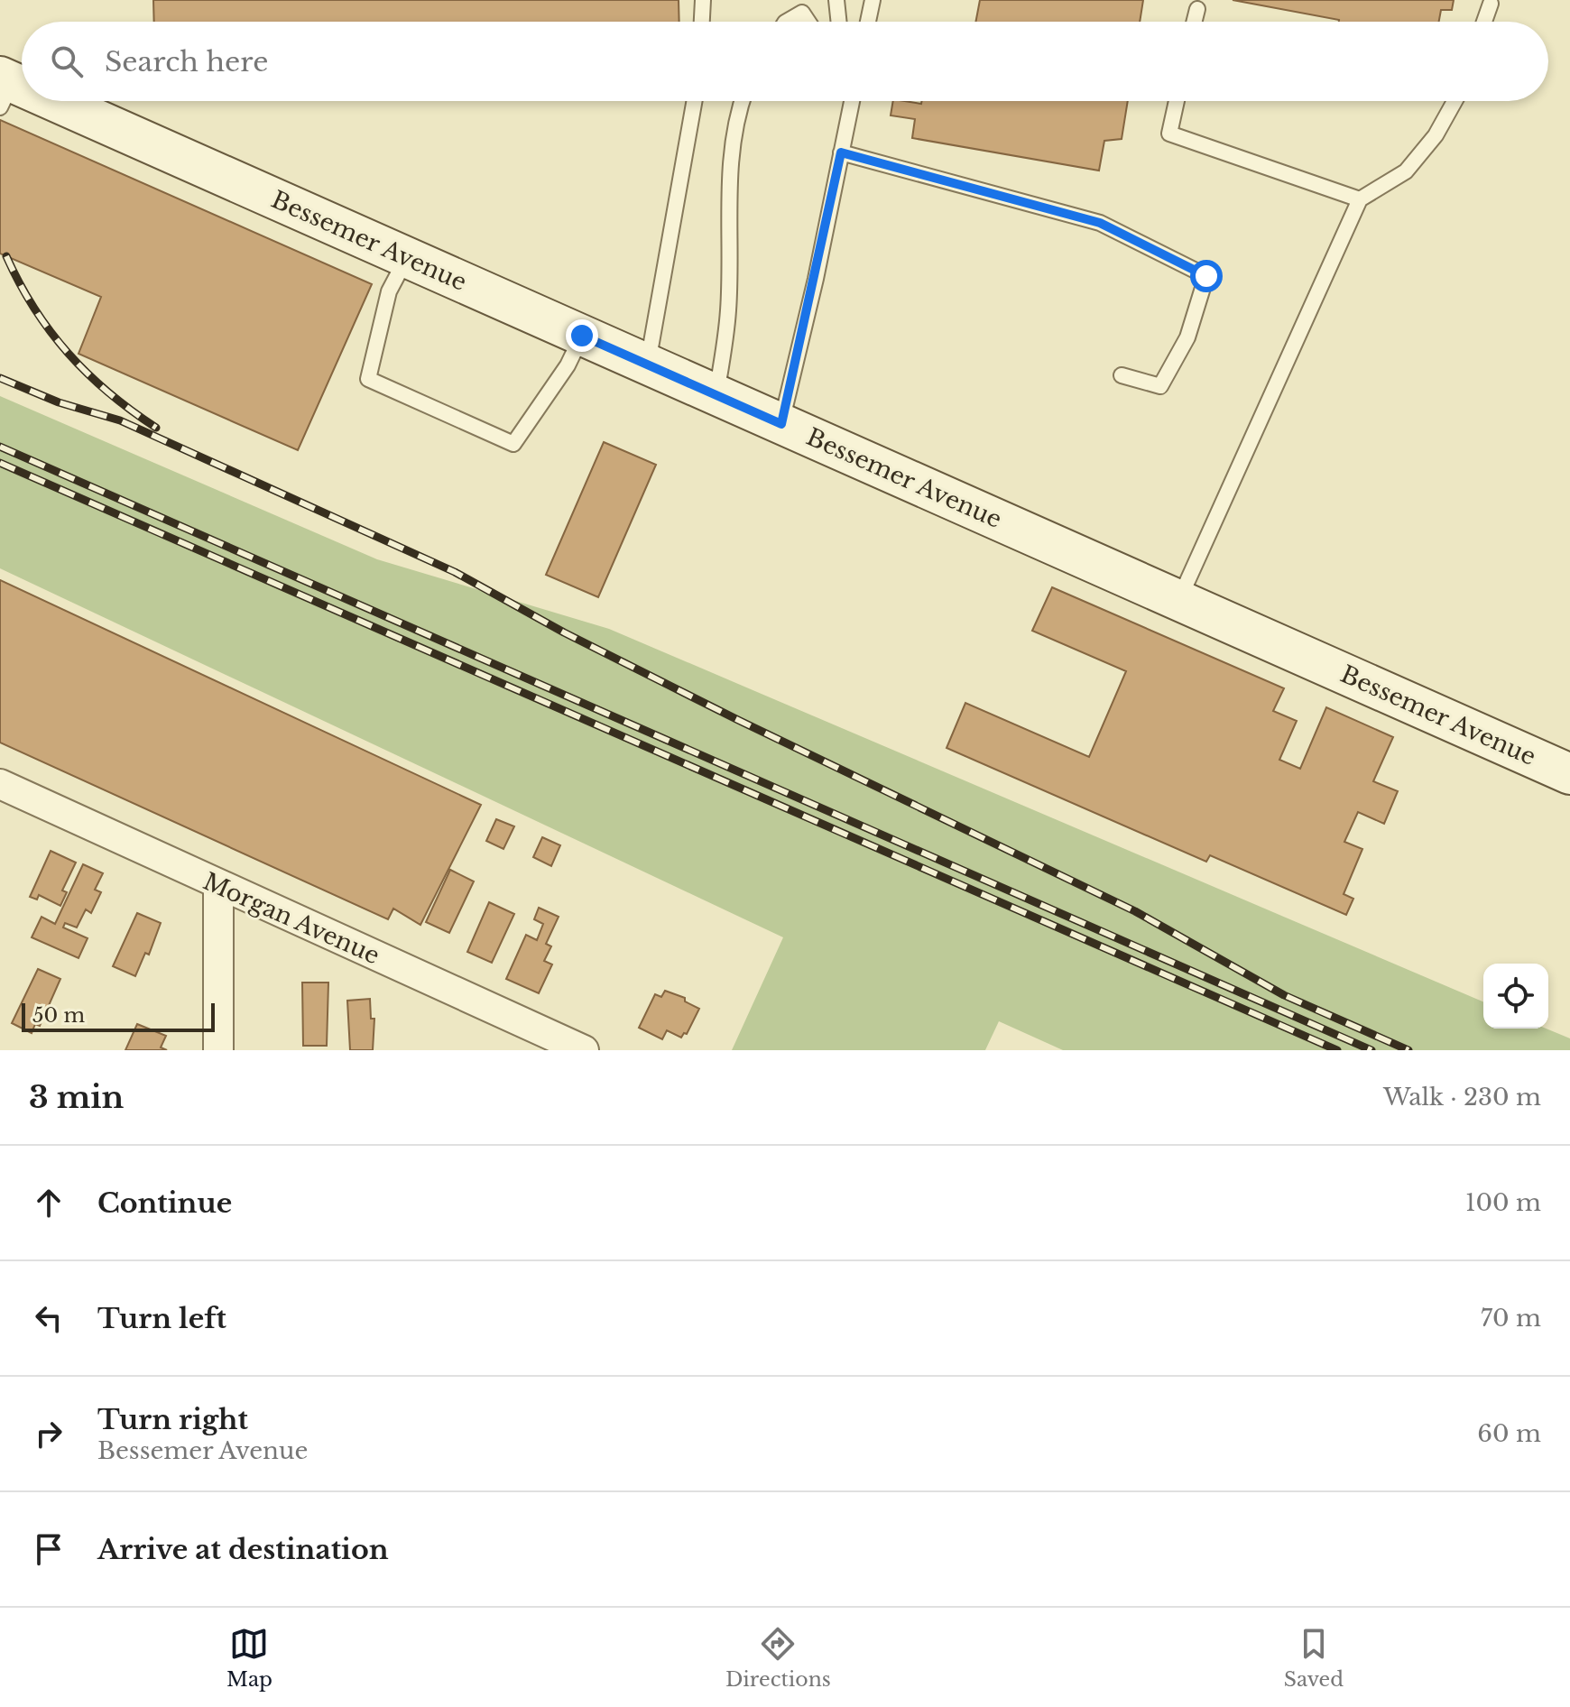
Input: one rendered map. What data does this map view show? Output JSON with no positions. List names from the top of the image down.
{
  "streets": {
    "street": ["Bessemer Avenue", "Morgan Avenue"]
  },
  "scale_bar": "50 m",
  "page": {
    "search": "Search here",
    "scale": "50 m",
    "heading": ["3 min", "Walk · 230 m"],
    "list": [
      ["Continue", "100 m"],
      ["Turn left", "70 m"],
      ["Turn right", "Bessemer Avenue", "60 m"],
      "Arrive at destination"
    ],
    "nav": ["Map", "Directions", "Saved"]
  }
}
